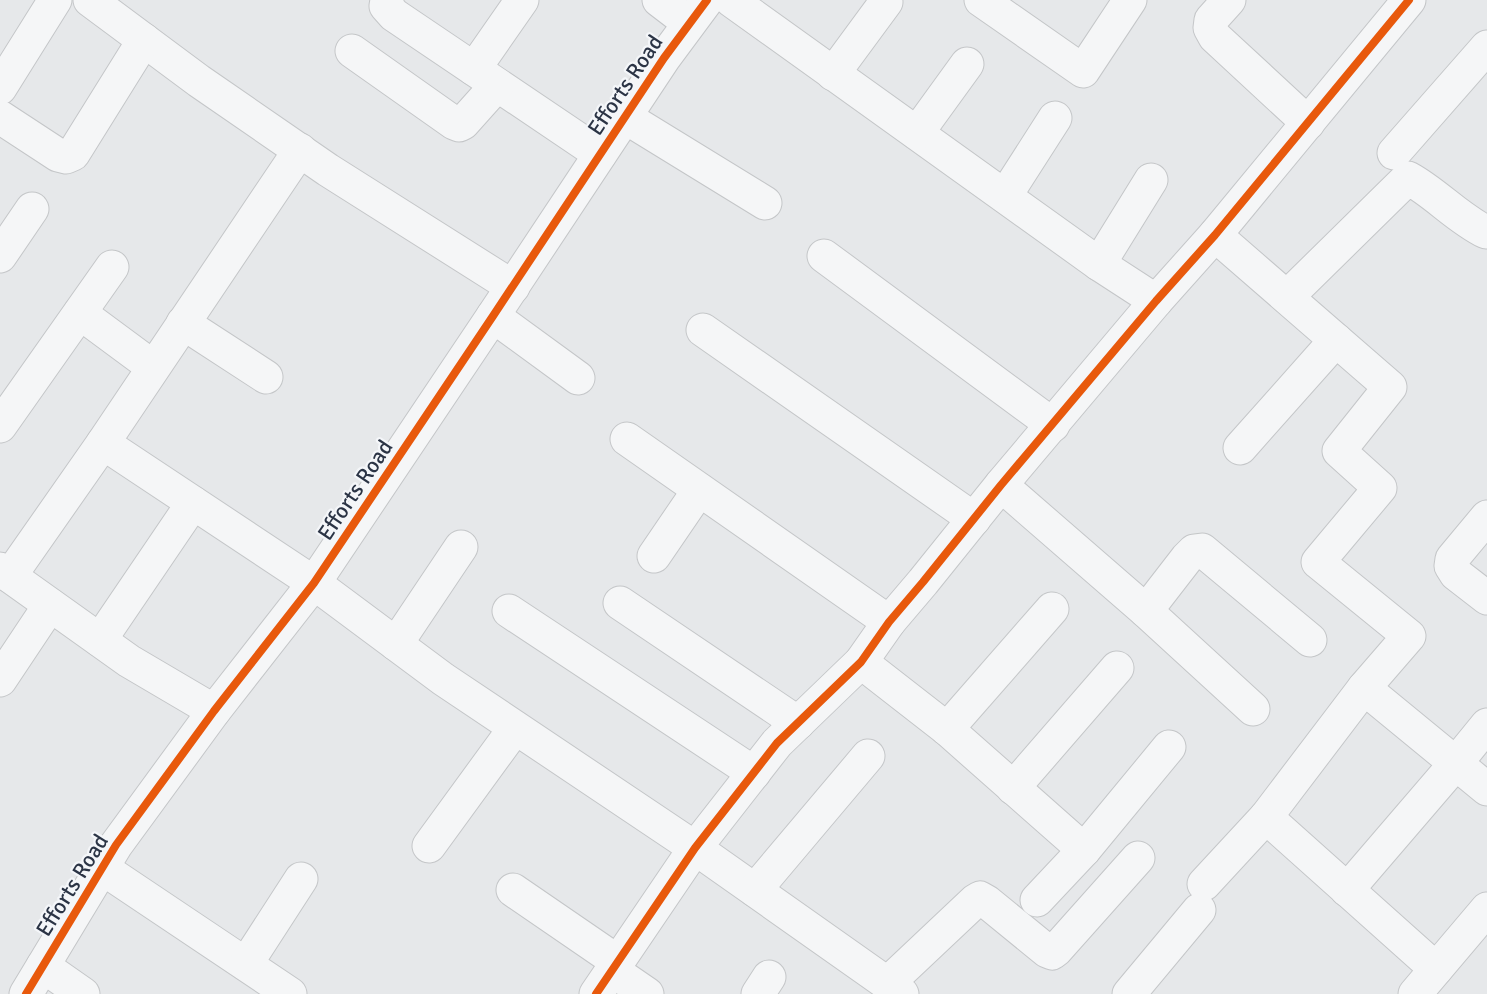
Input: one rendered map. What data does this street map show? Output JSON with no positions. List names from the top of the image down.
{
  "streets": {
    "street": ["Efforts Road"]
  }
}
